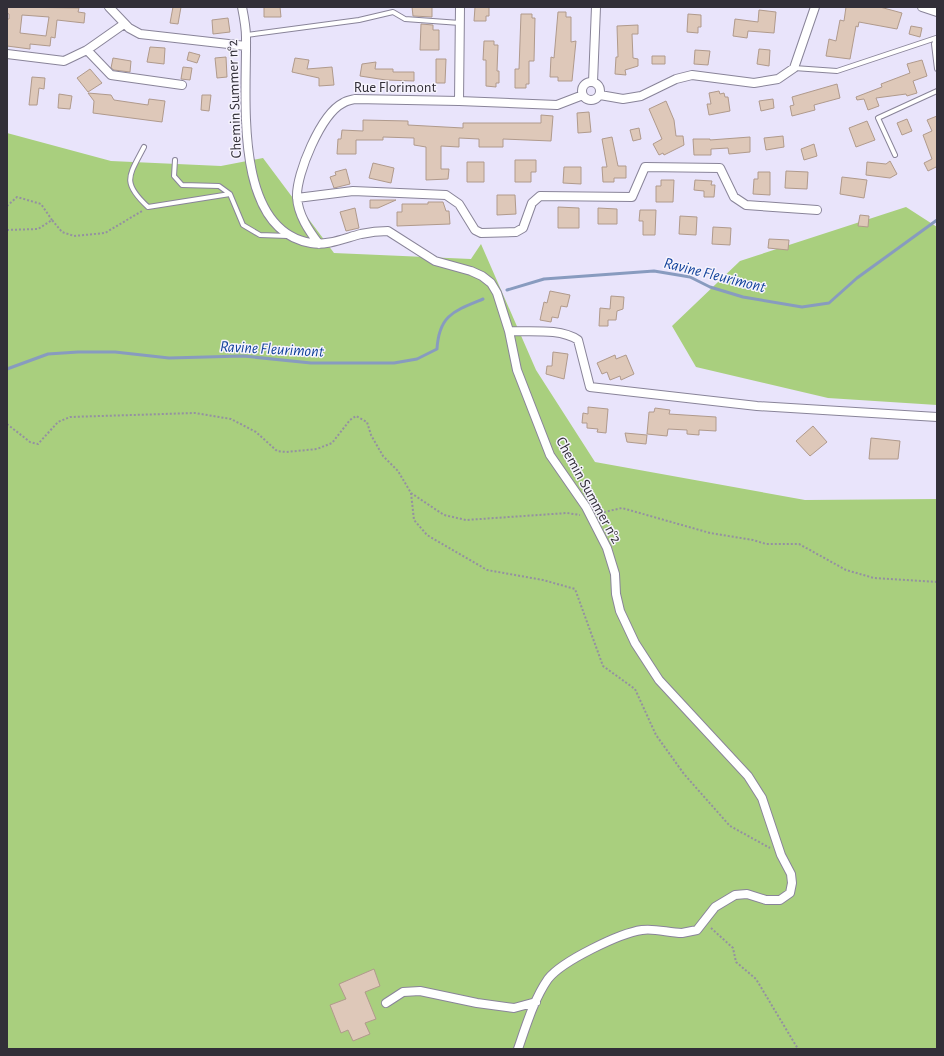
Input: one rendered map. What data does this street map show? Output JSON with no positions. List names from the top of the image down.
{
  "streets": {
    "street": ["Rue Florimont", "Chemin Summer n°2"]
  },
  "crossings": [
    ["Rue Florimont", "Chemin Summer n°2"]
  ],
  "water": ["Ravine Fleurimont"]
}
